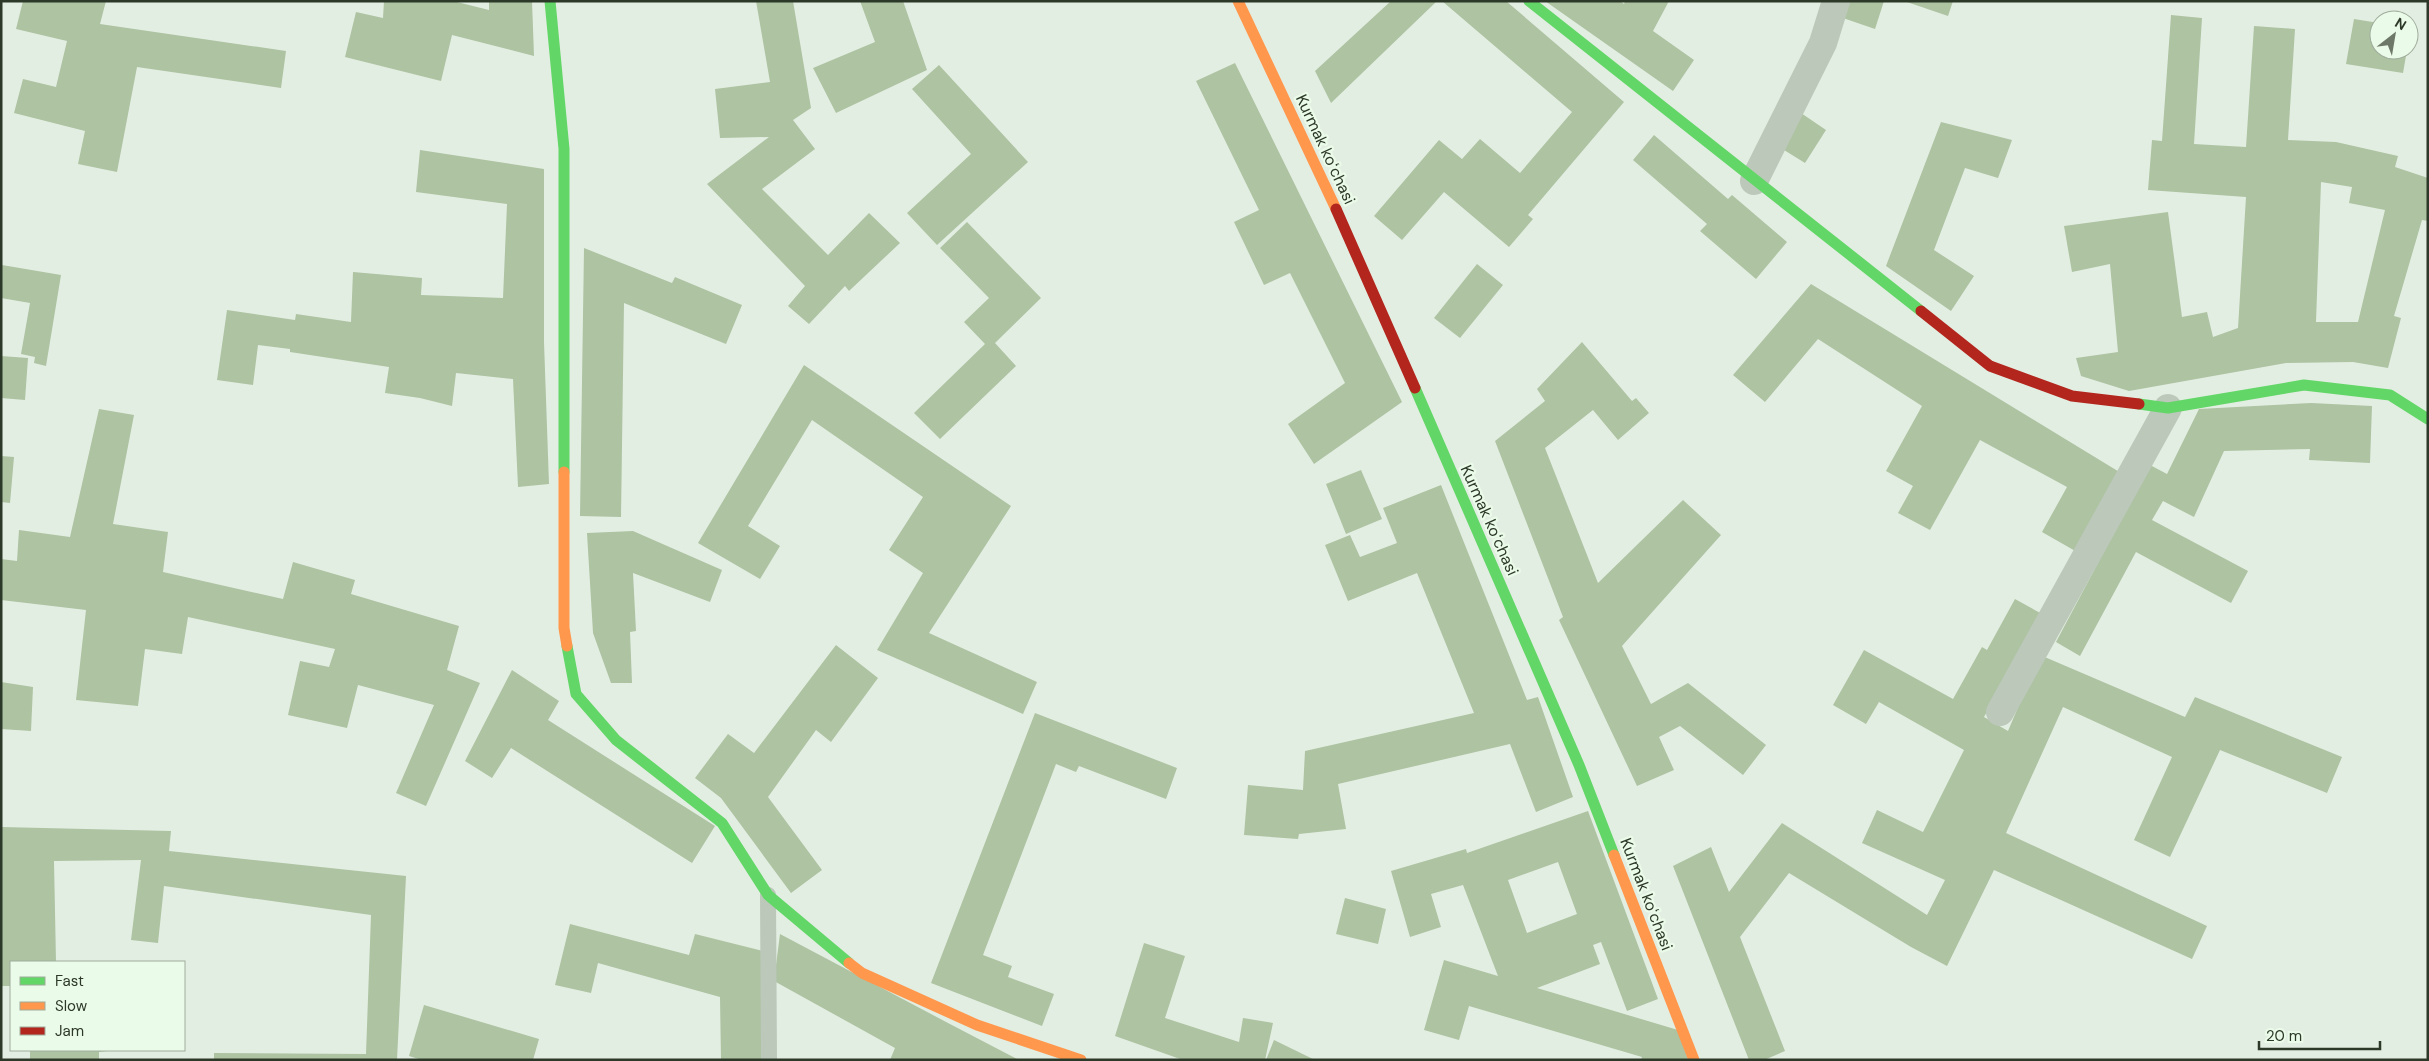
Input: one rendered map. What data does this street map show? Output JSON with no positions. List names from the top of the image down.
{
  "streets": {
    "street": ["Kurmak koʻchasi"]
  },
  "legend": ["Fast", "Slow", "Jam"],
  "scale_bar": "20 m",
  "north": "top right"
}
